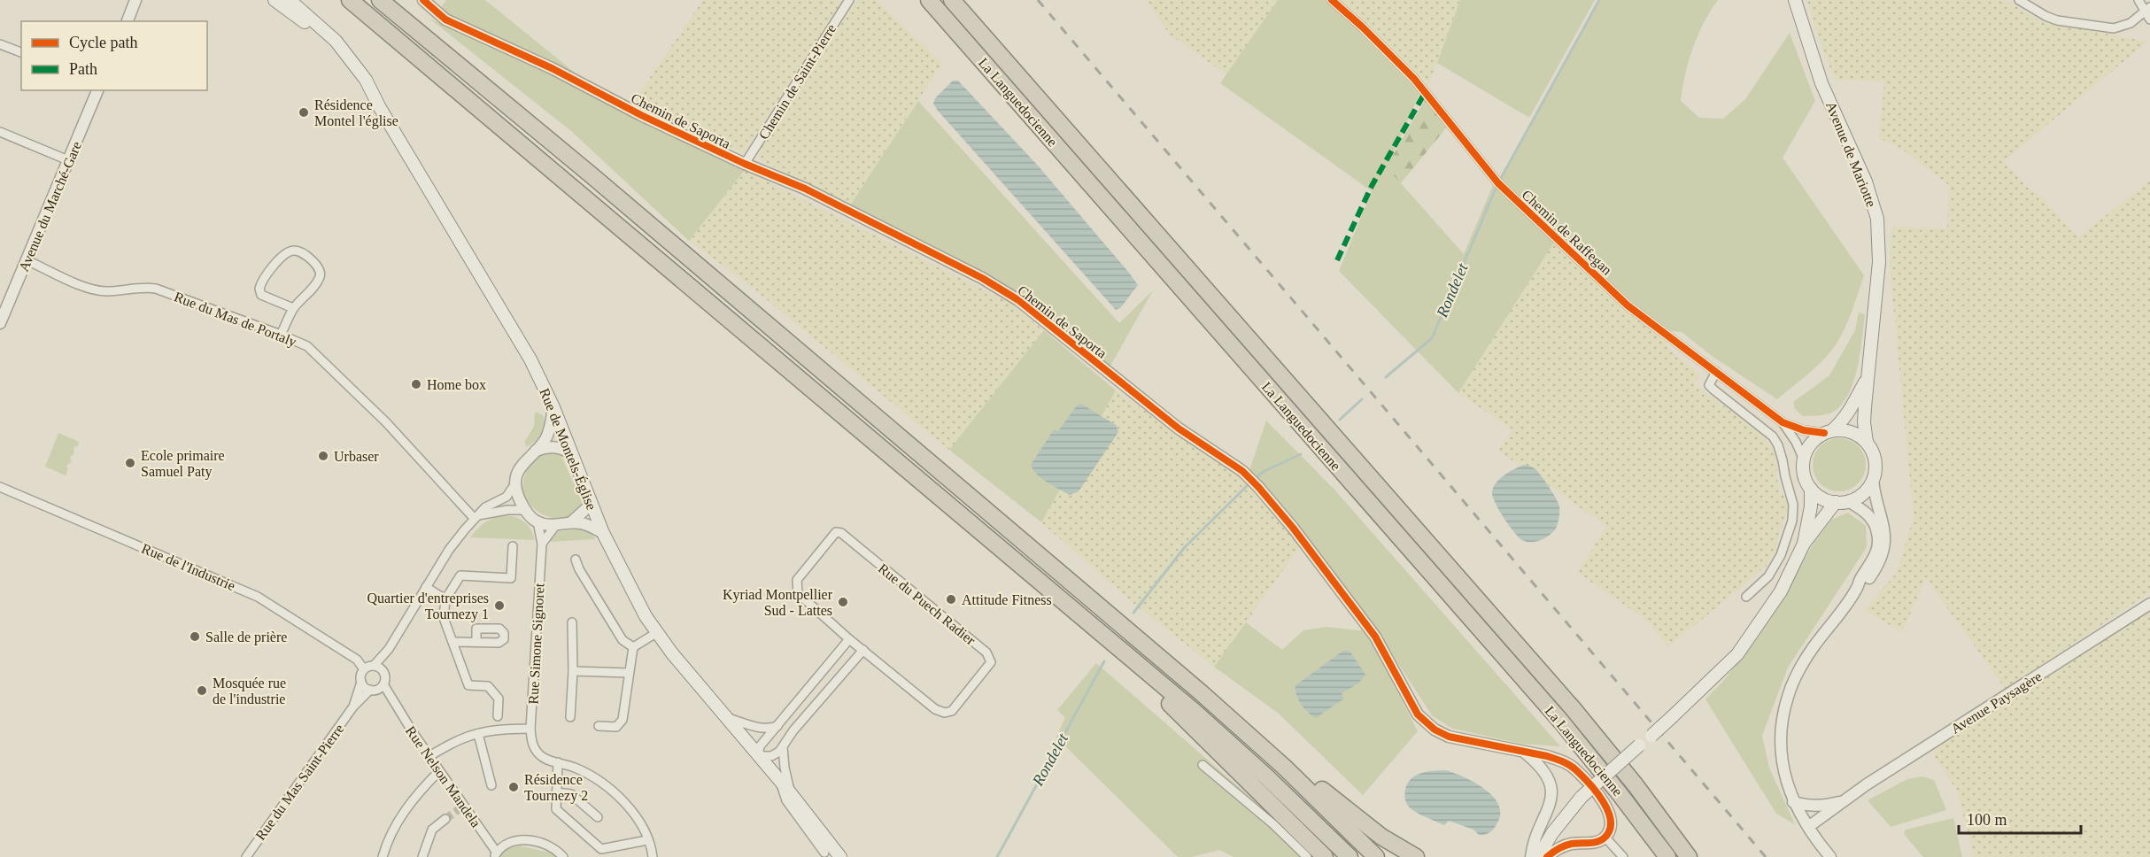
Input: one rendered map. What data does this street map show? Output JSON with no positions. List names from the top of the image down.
{
  "streets": {
    "highway": ["La Languedocienne"],
    "main road": ["Avenue de Mariotte", "Rue de Montels-Église"],
    "street": [
      "Chemin de Saint-Pierre",
      "Chemin de Saporta",
      "Avenue du Marché-Gare",
      "Chemin de Raffegan",
      "Rue du Mas de Portaly",
      "Rue de l'Industrie",
      "Rue du Puech Radier",
      "Rue Simone Signoret",
      "Avenue Paysagère",
      "Rue Nelson Mandela",
      "Rue du Mas Saint-Pierre"
    ]
  },
  "crossings": [
    ["Chemin de Saint-Pierre", "Chemin de Saporta"],
    ["Avenue de Mariotte", "Chemin de Raffegan"],
    ["Avenue du Marché-Gare", "Rue du Mas de Portaly"],
    ["Rue de Montels-Église", "Rue Simone Signoret"],
    ["Rue de l'Industrie", "Rue Nelson Mandela"],
    ["Rue de l'Industrie", "Rue du Mas Saint-Pierre"],
    ["Rue Nelson Mandela", "Rue du Mas Saint-Pierre"]
  ],
  "water": ["Rondelet"],
  "places": [
    "Résidence Montel l'église",
    "Home box",
    "Urbaser",
    "Ecole primaire Samuel Paty",
    "Attitude Fitness",
    "Kyriad Montpellier Sud - Lattes",
    "Quartier d'entreprises Tournezy 1",
    "Salle de prière",
    "Mosquée rue de l'industrie",
    "Résidence Tournezy 2"
  ],
  "legend": ["Cycle path", "Path"],
  "scale_bar": "100 m"
}
